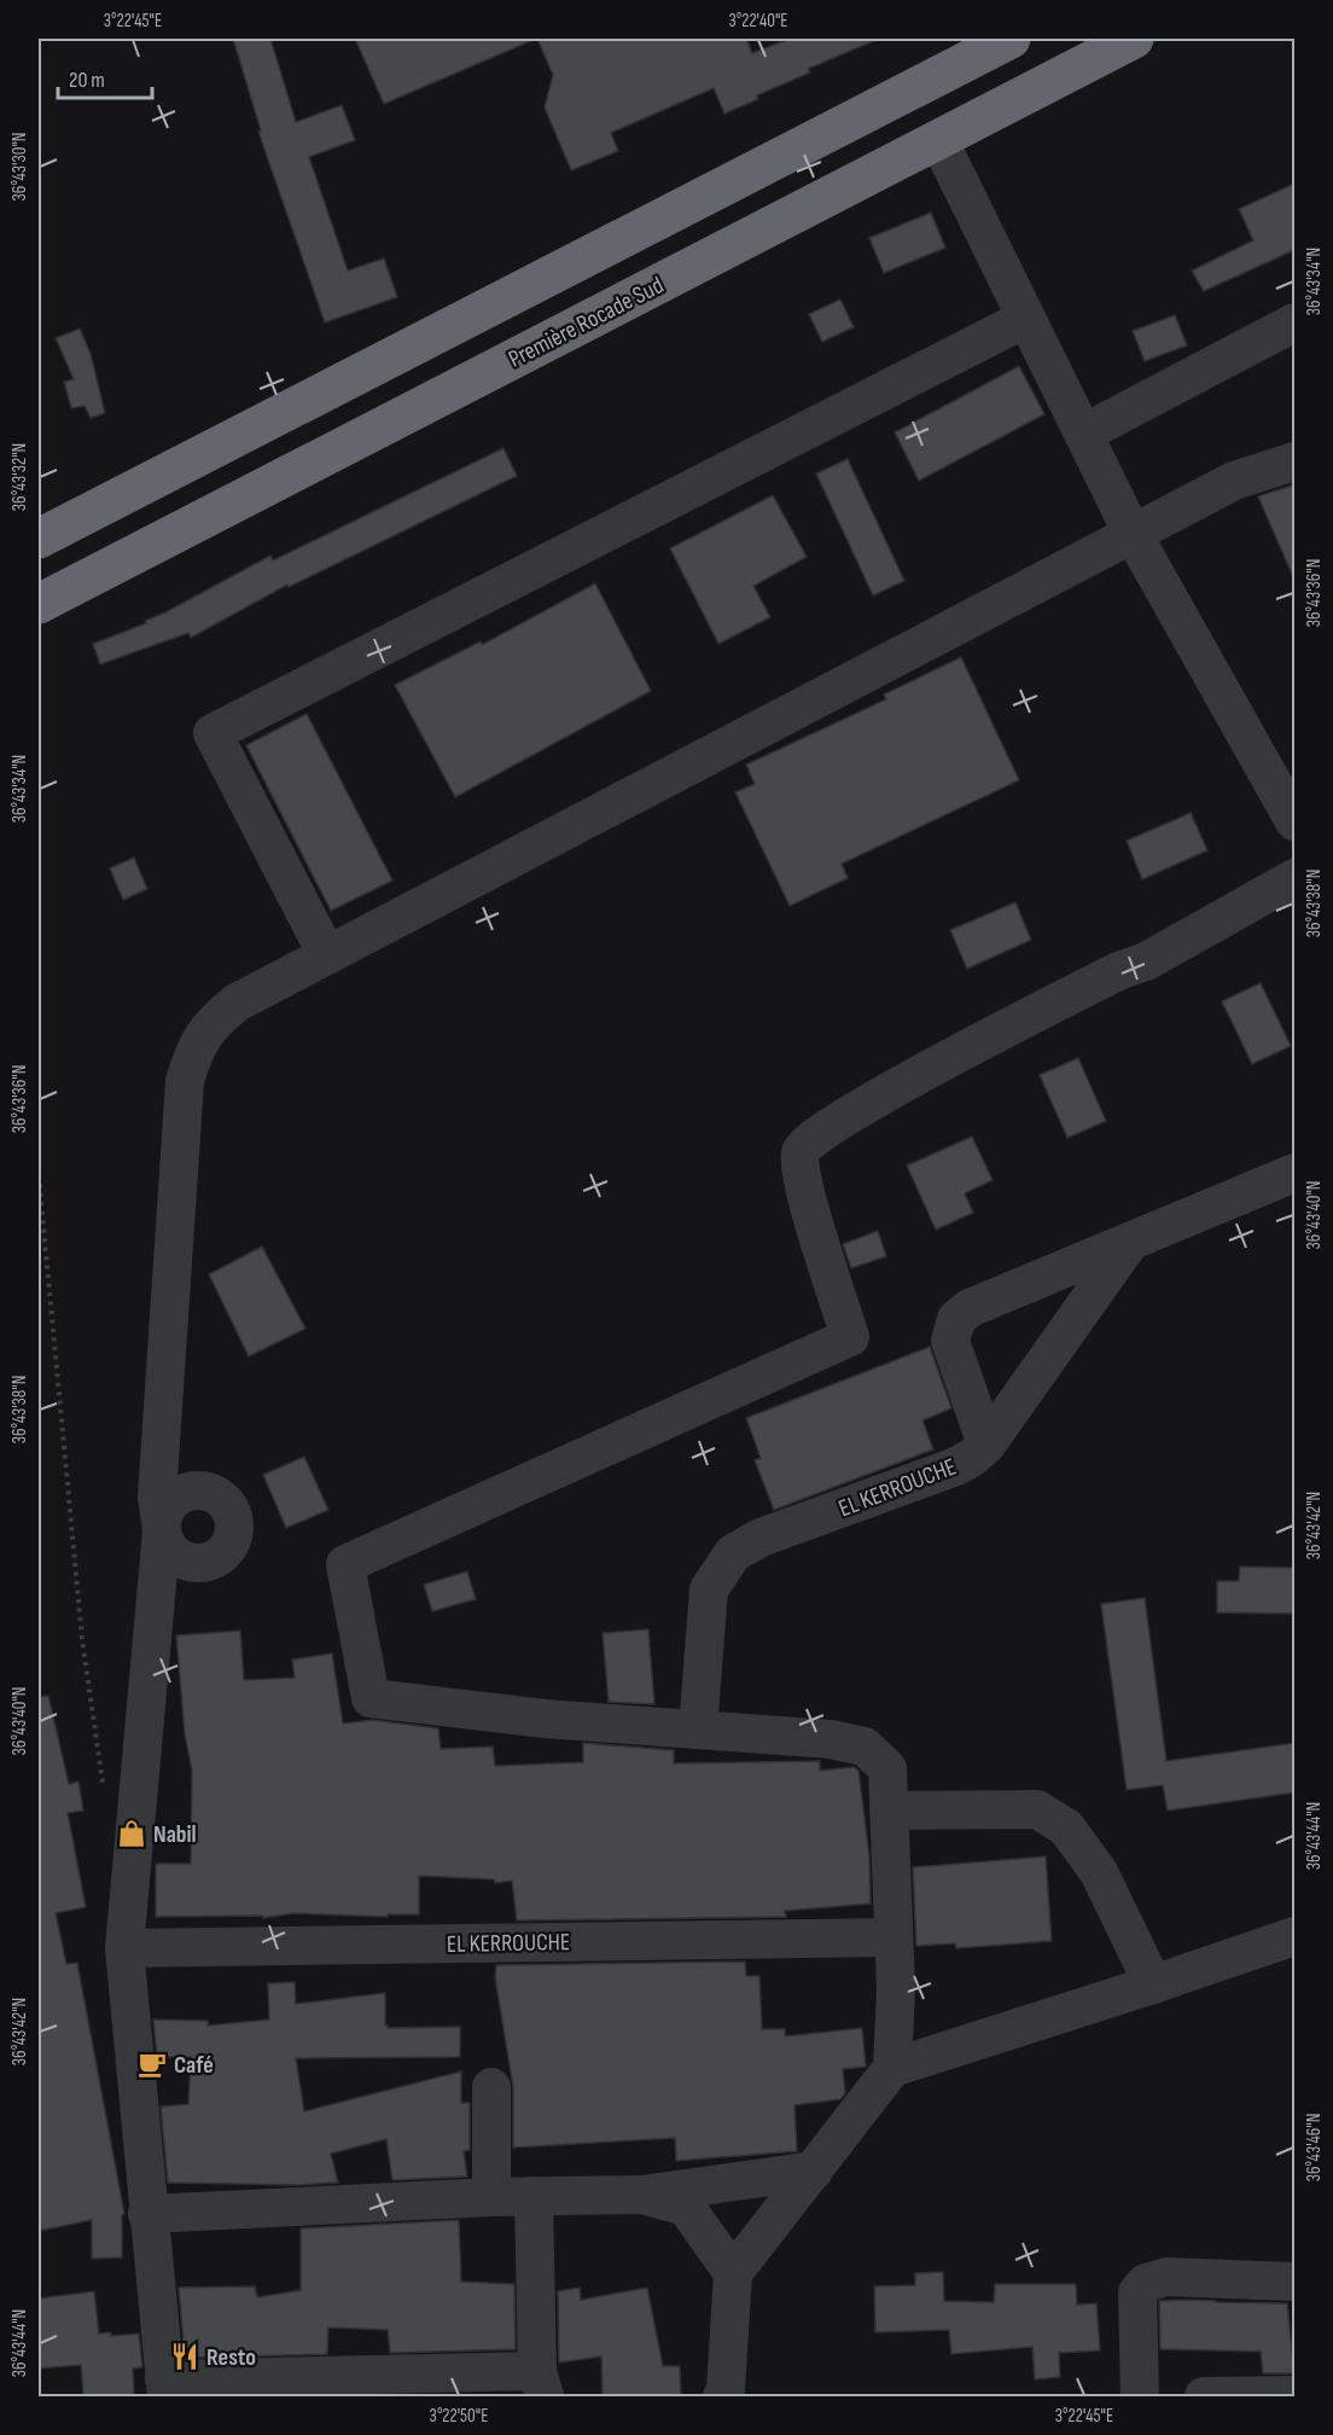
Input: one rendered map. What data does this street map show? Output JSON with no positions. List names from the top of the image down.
{
  "streets": {
    "highway": ["Première Rocade Sud"],
    "street": ["EL KERROUCHE"]
  },
  "places": {
    "shop": ["Nabil"],
    "cafe": ["Café"],
    "restaurant": ["Resto"]
  },
  "scale_bar": "20 m",
  "coordinates": [
    "3°22'45\"E",
    "3°22'40\"E",
    "36°43'30\"N",
    "36°43'34\"N",
    "36°43'32\"N",
    "36°43'36\"N",
    "36°43'38\"N",
    "36°43'40\"N",
    "36°43'42\"N",
    "36°43'44\"N",
    "36°43'46\"N",
    "3°22'50\"E"
  ]
}
